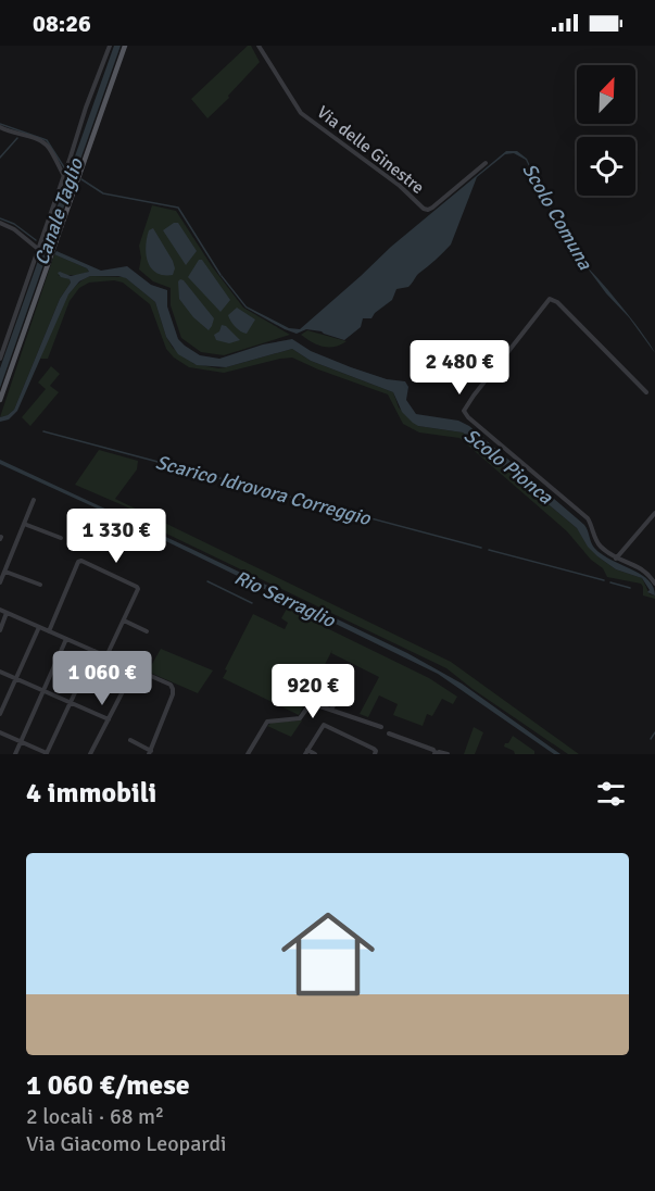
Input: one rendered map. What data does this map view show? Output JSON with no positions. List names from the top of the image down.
{
  "streets": {
    "street": ["Via delle Ginestre"]
  },
  "water": [
    "Canale Taglio",
    "Scolo Comuna",
    "Scolo Pionca",
    "Scarico Idrovora Correggio",
    "Rio Serraglio"
  ],
  "north": "top right",
  "page": {
    "status": "08:26",
    "price": [
      "2 480 €",
      "1 330 €",
      "1 060 €",
      "920 €"
    ],
    "heading": "4 immobili",
    "list": [
      {
        "name": "1 060 €/mese",
        "note": "2 locali · 68 m² · Via Giacomo Leopardi"
      }
    ]
  }
}
